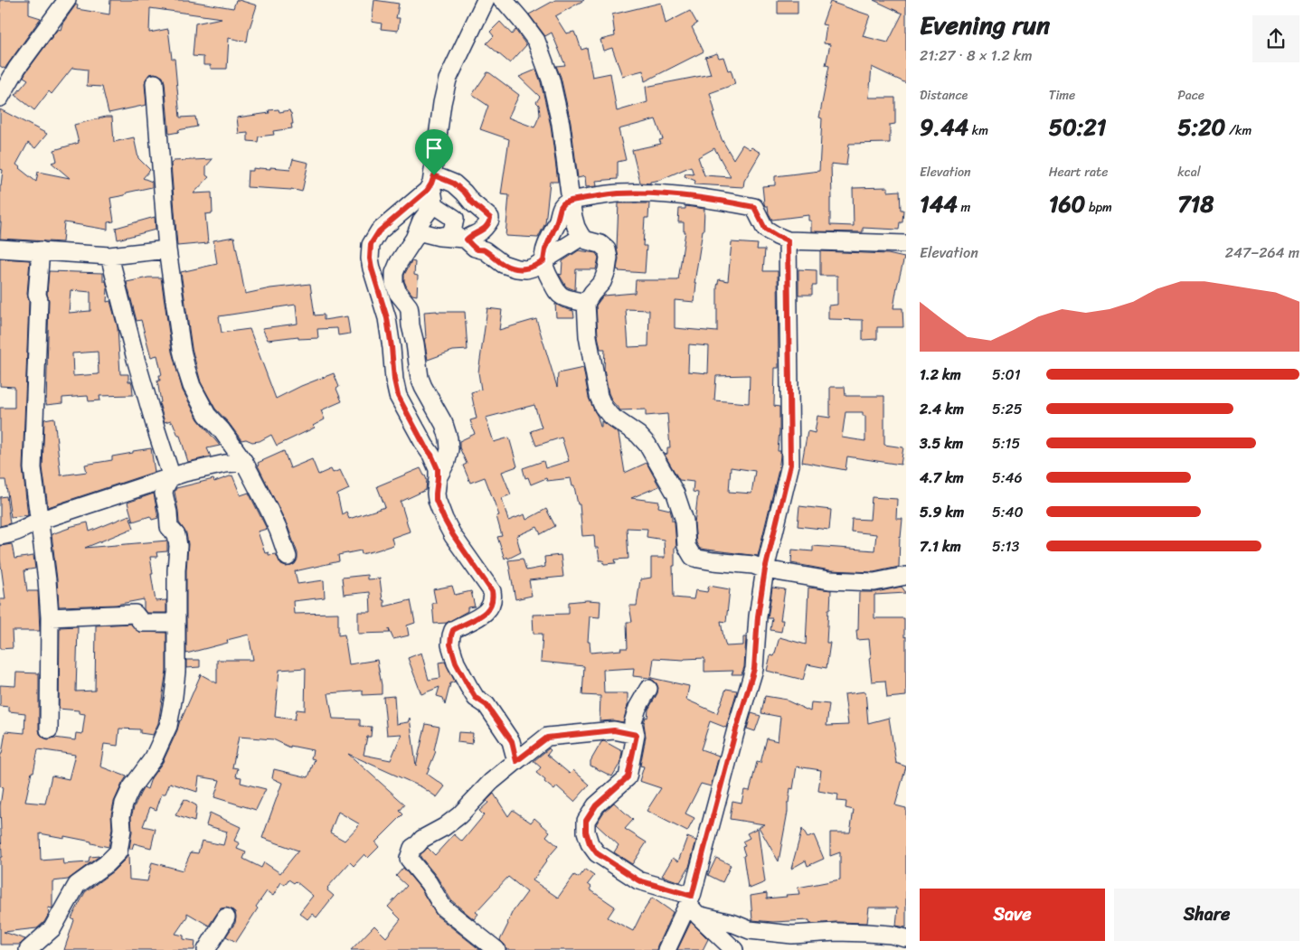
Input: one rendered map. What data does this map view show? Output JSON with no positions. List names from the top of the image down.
{
  "page": {
    "heading": ["Evening run", "21:27 · 8 × 1.2 km"],
    "stats": [
      ["Distance", "9.44 km"],
      ["Time", "50:21"],
      ["Pace", "5:20 /km"],
      ["Elevation", "144 m"],
      ["Heart rate", "160 bpm"],
      ["kcal", "718"]
    ],
    "chart": ["Elevation", "247–264 m"],
    "list": [
      {
        "name": "1.2 km",
        "note": "5:01"
      },
      {
        "name": "2.4 km",
        "note": "5:25"
      },
      {
        "name": "3.5 km",
        "note": "5:15"
      },
      {
        "name": "4.7 km",
        "note": "5:46"
      },
      {
        "name": "5.9 km",
        "note": "5:40"
      },
      {
        "name": "7.1 km",
        "note": "5:13"
      }
    ],
    "buttons": ["Save", "Share"]
  }
}
